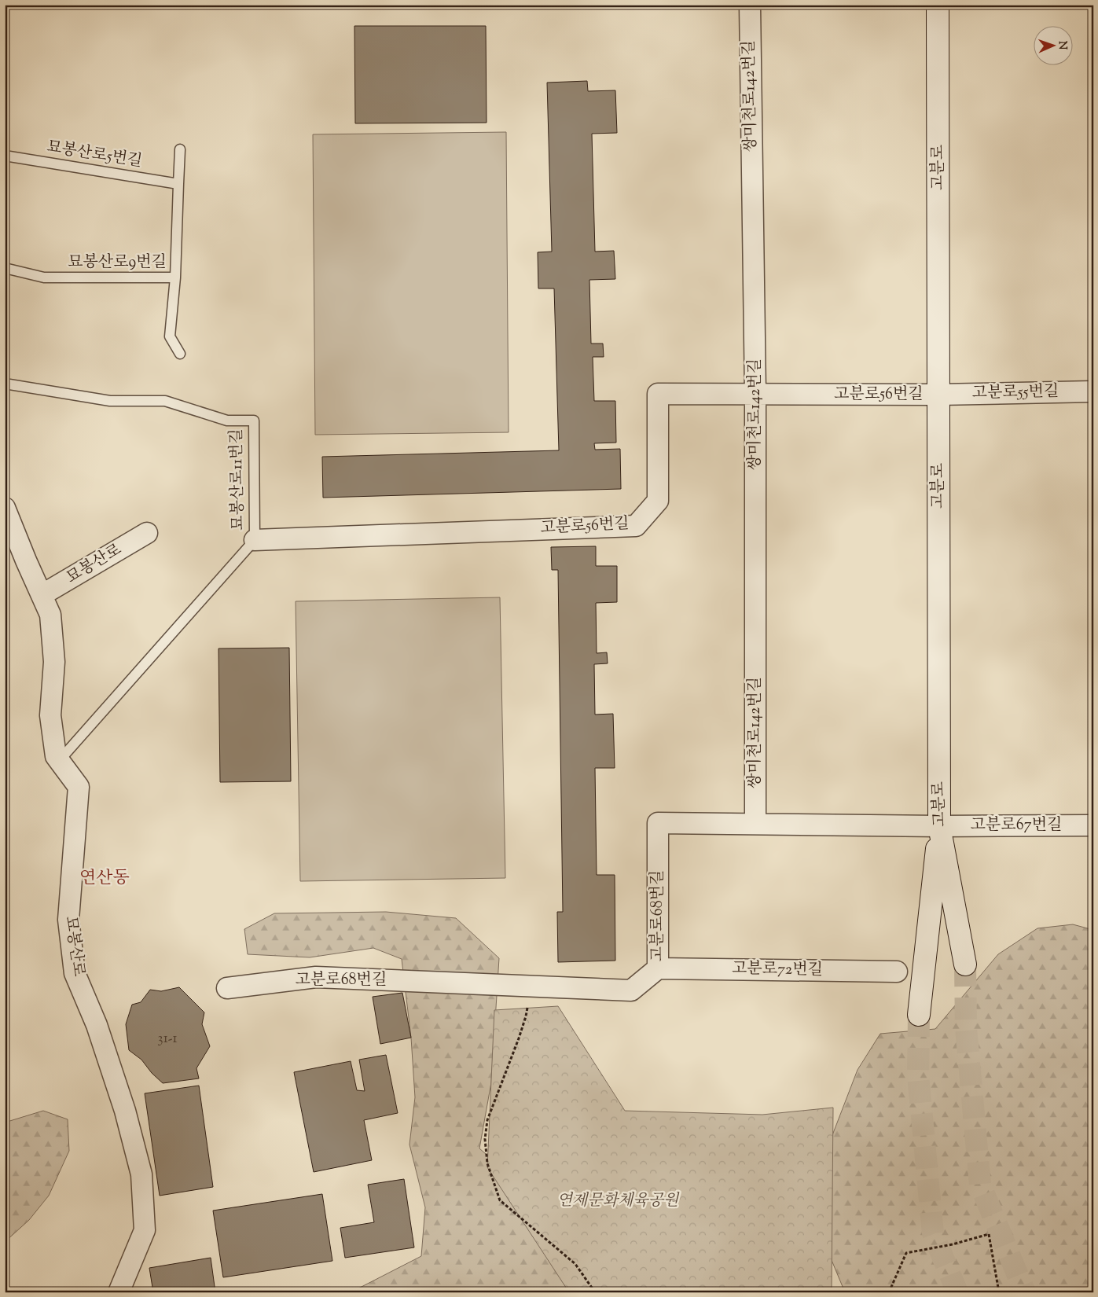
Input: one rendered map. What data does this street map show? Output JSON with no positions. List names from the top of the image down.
{
  "streets": {
    "main road": ["고분로"],
    "street": [
      "쌍미천로142번길",
      "고분로55번길",
      "고분로56번길",
      "묘봉산로",
      "고분로67번길",
      "고분로68번길",
      "고분로72번길"
    ],
    "lane": ["묘봉산로5번길", "묘봉산로9번길", "묘봉산로11번길"]
  },
  "crossings": [
    ["쌍미천로142번길", "고분로56번길"],
    ["쌍미천로142번길", "고분로68번길"],
    ["고분로", "고분로55번길"],
    ["고분로", "고분로56번길"],
    ["고분로", "고분로67번길"],
    ["고분로", "고분로68번길"],
    ["고분로55번길", "고분로56번길"],
    ["고분로56번길", "묘봉산로11번길"],
    ["묘봉산로11번길", "묘봉산로"],
    ["고분로67번길", "고분로68번길"],
    ["고분로68번길", "고분로72번길"]
  ],
  "districts": ["연산동"],
  "parks": ["연제문화체육공원"],
  "house_numbers": ["31-1"],
  "north": "right"
}
